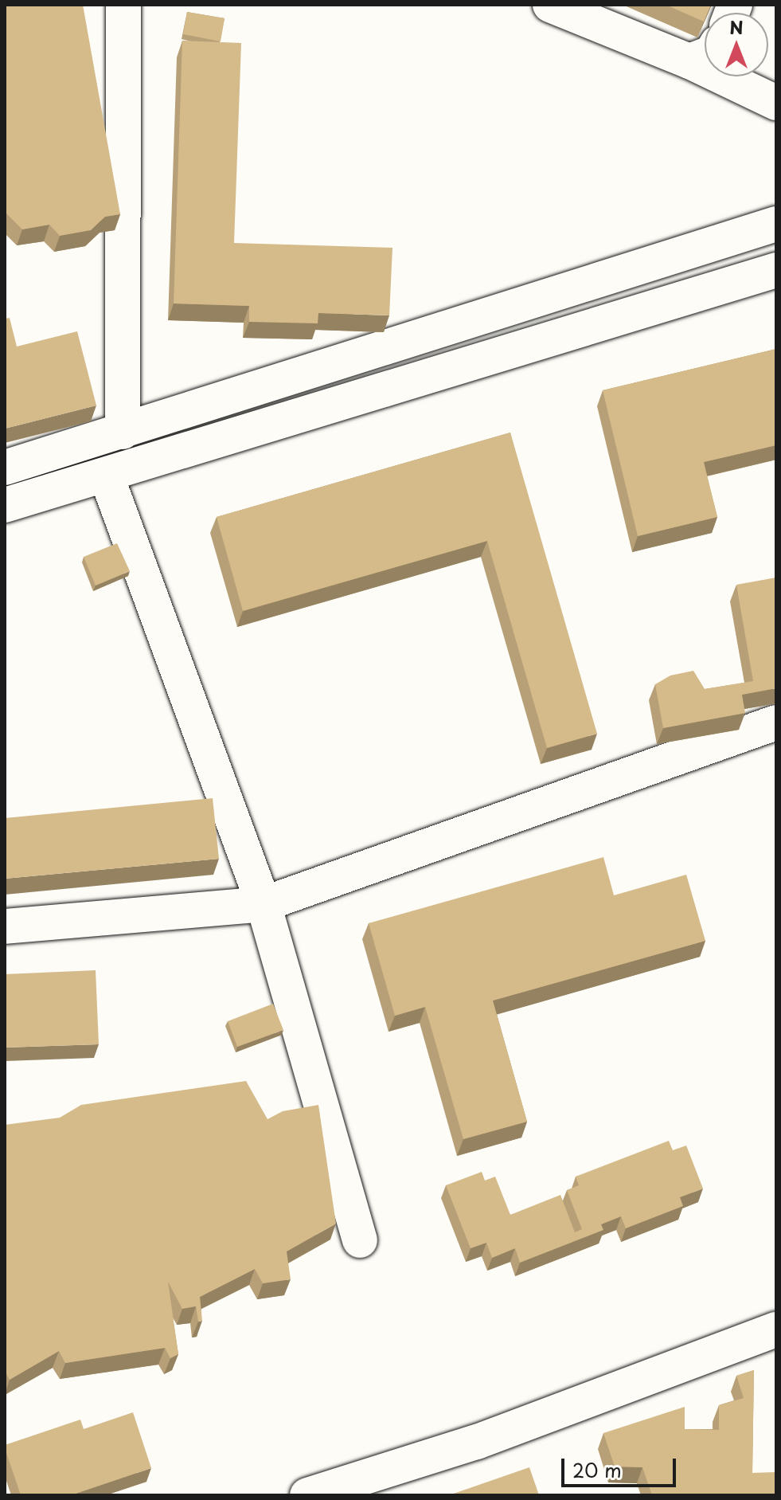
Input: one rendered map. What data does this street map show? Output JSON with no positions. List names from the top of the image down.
{
  "scale_bar": "20 m",
  "north": "top"
}
